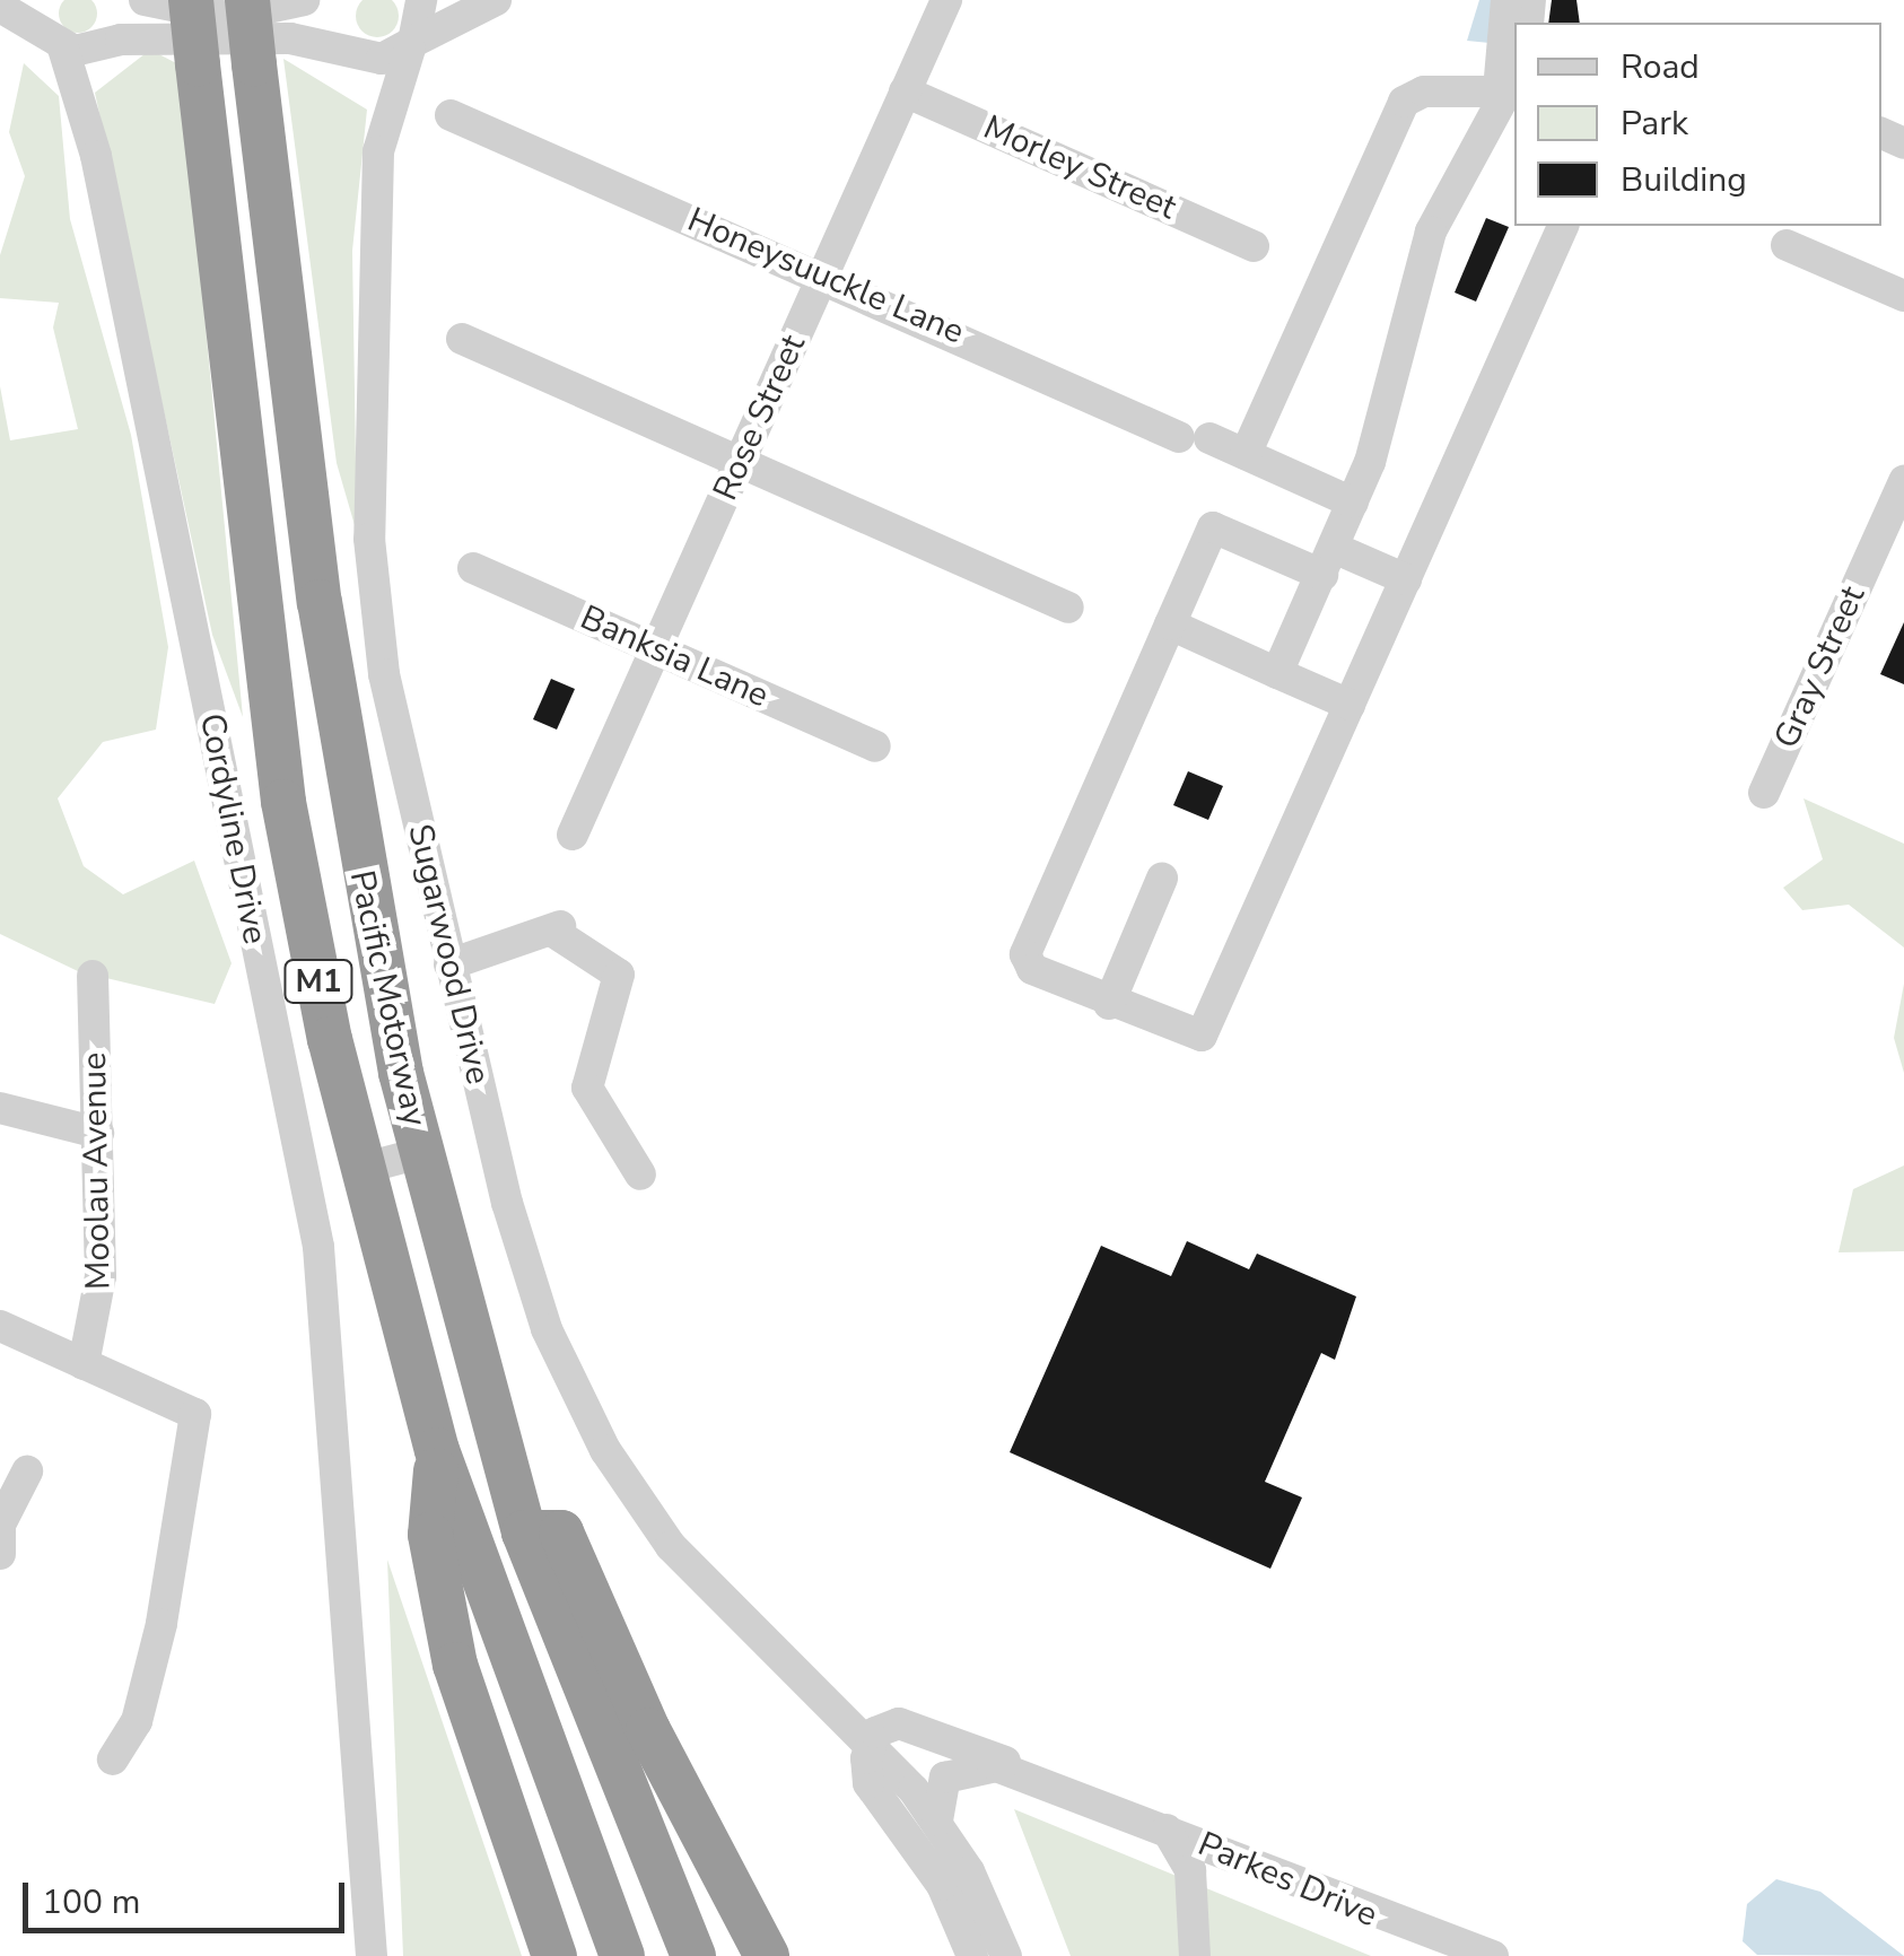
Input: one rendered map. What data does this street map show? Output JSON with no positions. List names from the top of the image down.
{
  "streets": {
    "highway": ["M1", "Pacific Motorway"],
    "street": [
      "Morley Street",
      "Honeysuuckle Lane",
      "Rose Street",
      "Banksia Lane",
      "Gray Street",
      "Cordyline Drive",
      "Sugarwood Drive",
      "Moolau Avenue",
      "Parkes Drive"
    ]
  },
  "crossings": [
    ["Morley Street", "Rose Street"],
    ["Honeysuuckle Lane", "Rose Street"],
    ["Rose Street", "Banksia Lane"],
    ["Sugarwood Drive", "Parkes Drive"]
  ],
  "legend": ["Road", "Park", "Building"],
  "scale_bar": "100 m"
}
